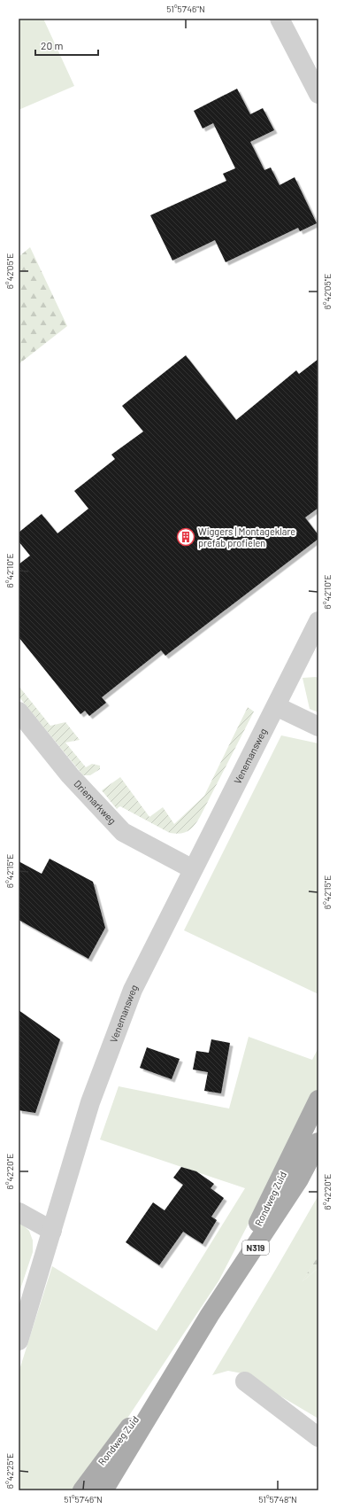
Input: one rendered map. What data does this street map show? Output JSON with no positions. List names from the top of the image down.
{
  "streets": {
    "main road": ["Rondweg Zuid", "N319"],
    "street": ["Venemansweg", "Driemarkweg"]
  },
  "crossings": [
    ["Venemansweg", "Driemarkweg"]
  ],
  "places": {
    "building": ["Wiggers | Montageklare prefab profielen"]
  },
  "scale_bar": "20 m",
  "coordinates": [
    "51°57'46\"N",
    "6°42'05\"E",
    "6°42'10\"E",
    "6°42'15\"E",
    "6°42'20\"E",
    "6°42'25\"E",
    "51°57'48\"N"
  ]
}
